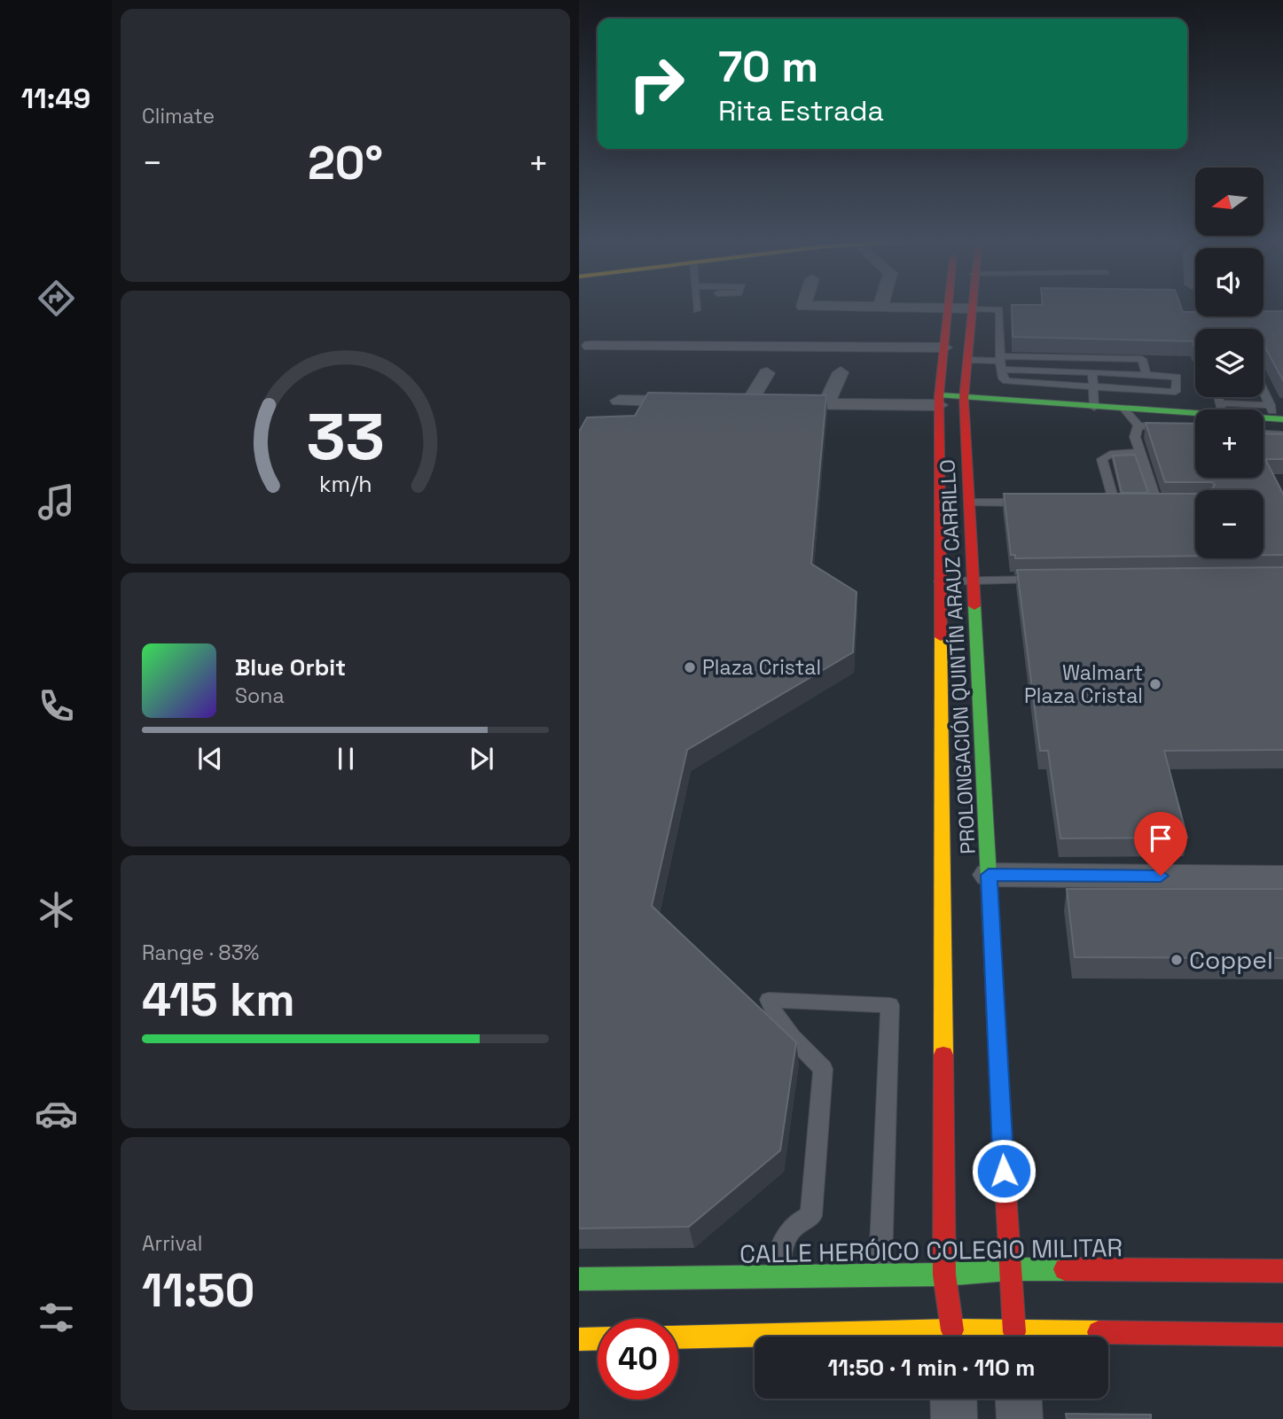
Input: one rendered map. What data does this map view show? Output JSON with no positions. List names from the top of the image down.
{
  "streets": {
    "street": ["PROLONGACIÓN QUINTÍN ARAUZ CARRILLO", "CALLE HERÓICO COLEGIO MILITAR"]
  },
  "crossings": [
    ["PROLONGACIÓN QUINTÍN ARAUZ CARRILLO", "CALLE HERÓICO COLEGIO MILITAR"]
  ],
  "places": ["Plaza Cristal", "Walmart Plaza Cristal", "Coppel"],
  "north": "left",
  "page": {
    "tabs": "11:49",
    "tile": [
      "Climate",
      ["Range · 83%", "415 km"],
      ["Arrival", "11:50"]
    ],
    "turn": ["70 m", "Rita Estrada"],
    "heat": ["−", "20°", "+"],
    "map_buttons": ["+", "−"],
    "song": ["Blue Orbit", "Sona"],
    "limit": "40",
    "trip": "11:50 · 1 min · 110 m",
    "gauge": ["33", "km/h"]
  }
}
